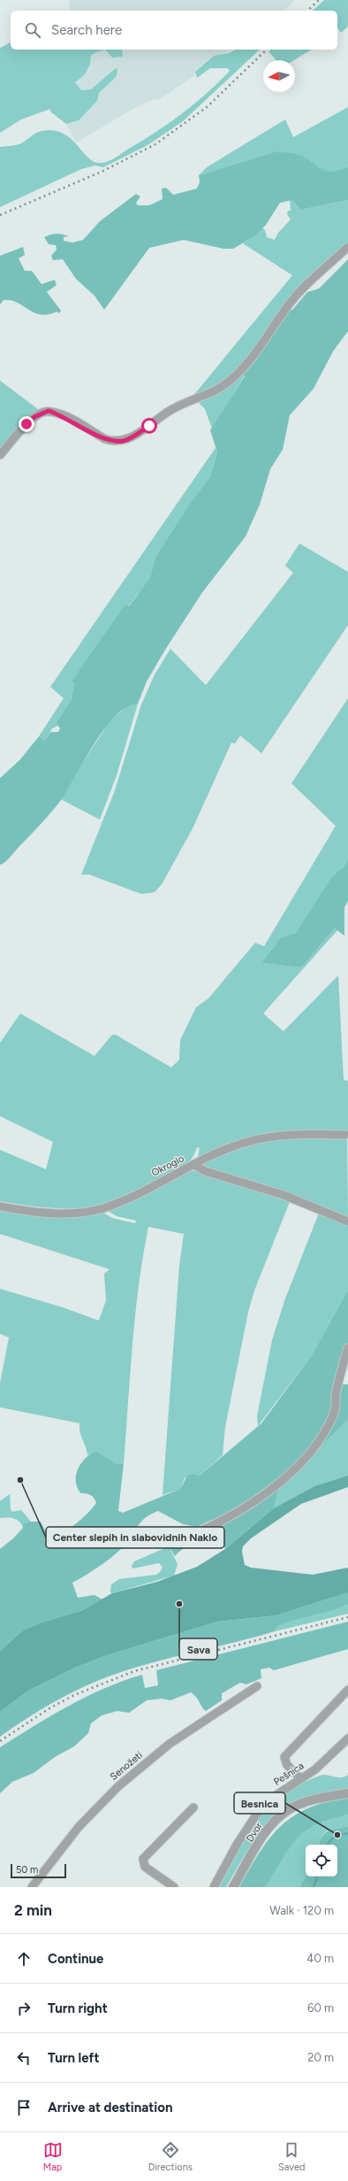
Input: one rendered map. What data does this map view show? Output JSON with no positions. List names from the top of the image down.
{
  "streets": {
    "street": [
      "Okroglo",
      "Senožeti",
      "Pešnica",
      "Dvor"
    ]
  },
  "places": ["Center slepih in slabovidnih Naklo", "Sava", "Besnica"],
  "scale_bar": "50 m",
  "north": "left",
  "page": {
    "search": "Search here",
    "scale": "50 m",
    "heading": ["2 min", "Walk · 120 m"],
    "list": [
      ["Continue", "40 m"],
      ["Turn right", "60 m"],
      ["Turn left", "20 m"],
      "Arrive at destination"
    ],
    "nav": ["Map", "Directions", "Saved"]
  }
}
